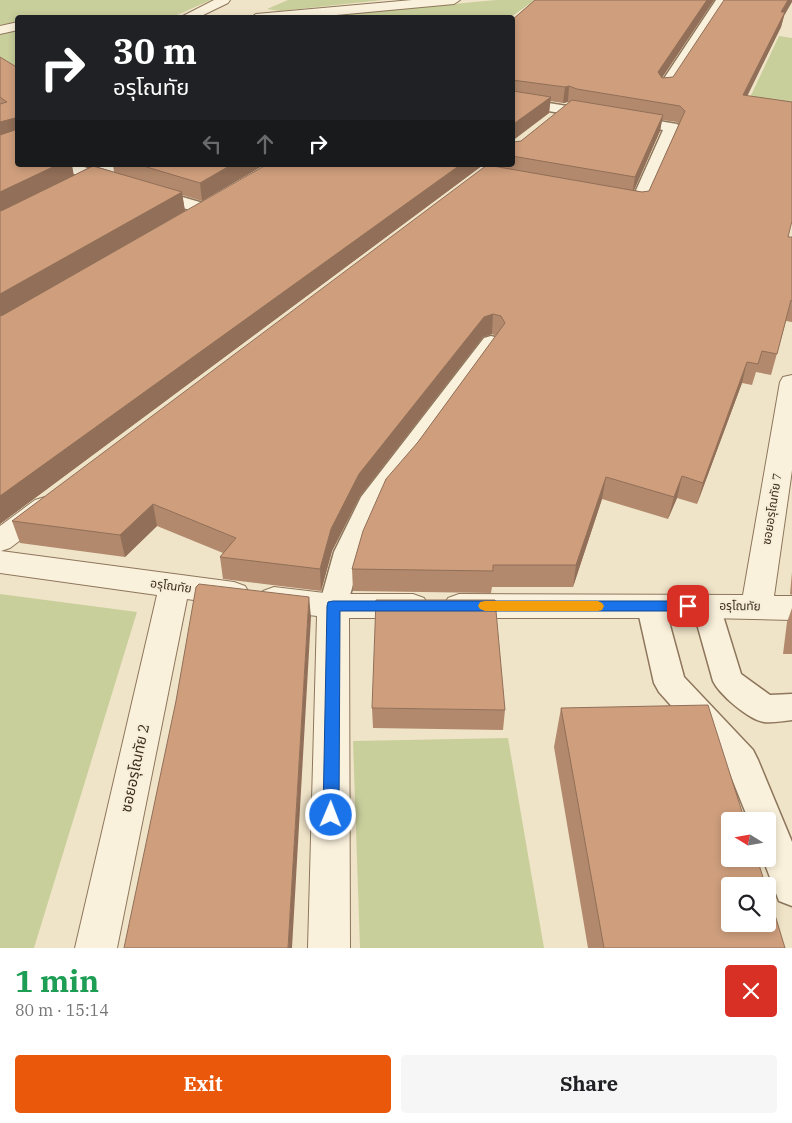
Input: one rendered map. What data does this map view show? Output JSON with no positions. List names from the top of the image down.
{
  "streets": {
    "street": ["ซอยอรุโณทัย 7", "อรุโณทัย", "ซอยอรุโณทัย 2"]
  },
  "crossings": [
    ["ซอยอรุโณทัย 7", "อรุโณทัย"],
    ["อรุโณทัย", "ซอยอรุโณทัย 2"]
  ],
  "north": "left",
  "page": {
    "turn": ["30 m", "อรุโณทัย"],
    "heading": ["1 min", "80 m · 15:14"],
    "buttons": ["Exit", "Share"]
  }
}
